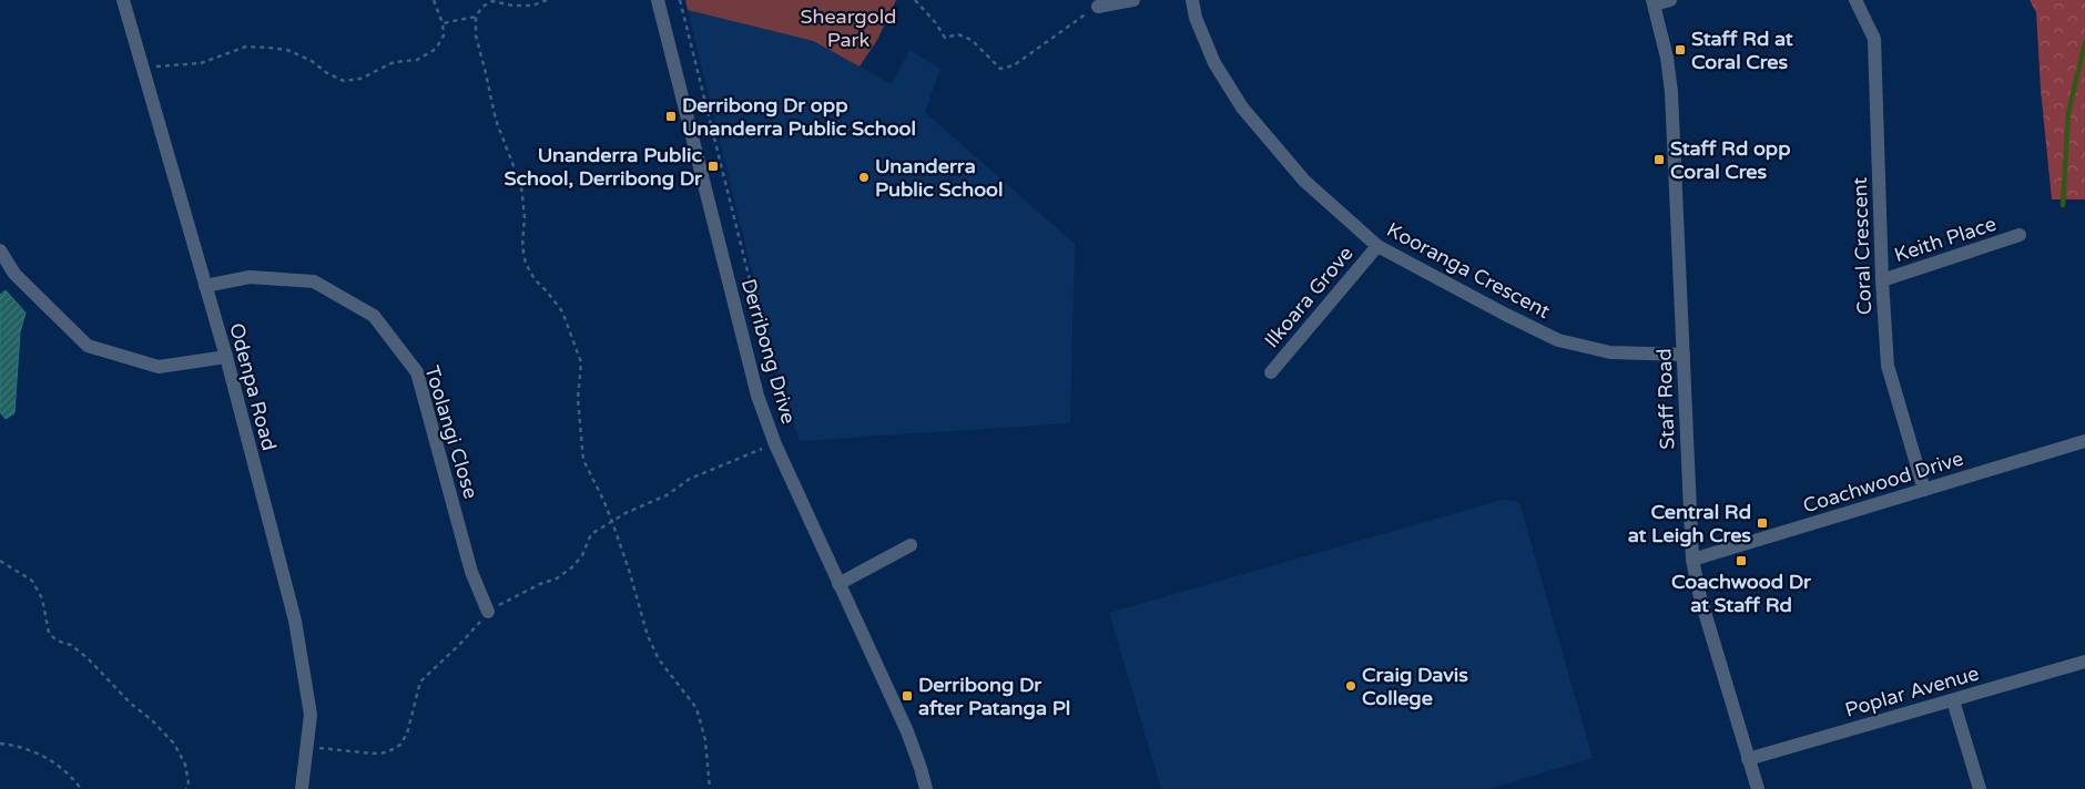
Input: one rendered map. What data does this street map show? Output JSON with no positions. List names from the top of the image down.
{
  "streets": {
    "street": [
      "Keith Place",
      "Coral Crescent",
      "Kooranga Crescent",
      "Ilkoara Grove",
      "Derribong Drive",
      "Odenpa Road",
      "Staff Road",
      "Toolangi Close",
      "Coachwood Drive",
      "Poplar Avenue"
    ]
  },
  "crossings": [
    ["Keith Place", "Coral Crescent"],
    ["Coral Crescent", "Coachwood Drive"],
    ["Kooranga Crescent", "Ilkoara Grove"],
    ["Kooranga Crescent", "Staff Road"],
    ["Odenpa Road", "Toolangi Close"],
    ["Staff Road", "Coachwood Drive"],
    ["Staff Road", "Poplar Avenue"]
  ],
  "parks": ["Sheargold Park"],
  "places": {
    "transit": [
      "Staff Rd at Coral Cres",
      "Derribong Dr opp Unanderra Public School",
      "Staff Rd opp Coral Cres",
      "Unanderra Public School, Derribong Dr",
      "Central Rd at Leigh Cres",
      "Coachwood Dr at Staff Rd",
      "Derribong Dr after Patanga Pl"
    ],
    "other": ["Unanderra Public School", "Craig Davis College"]
  }
}
